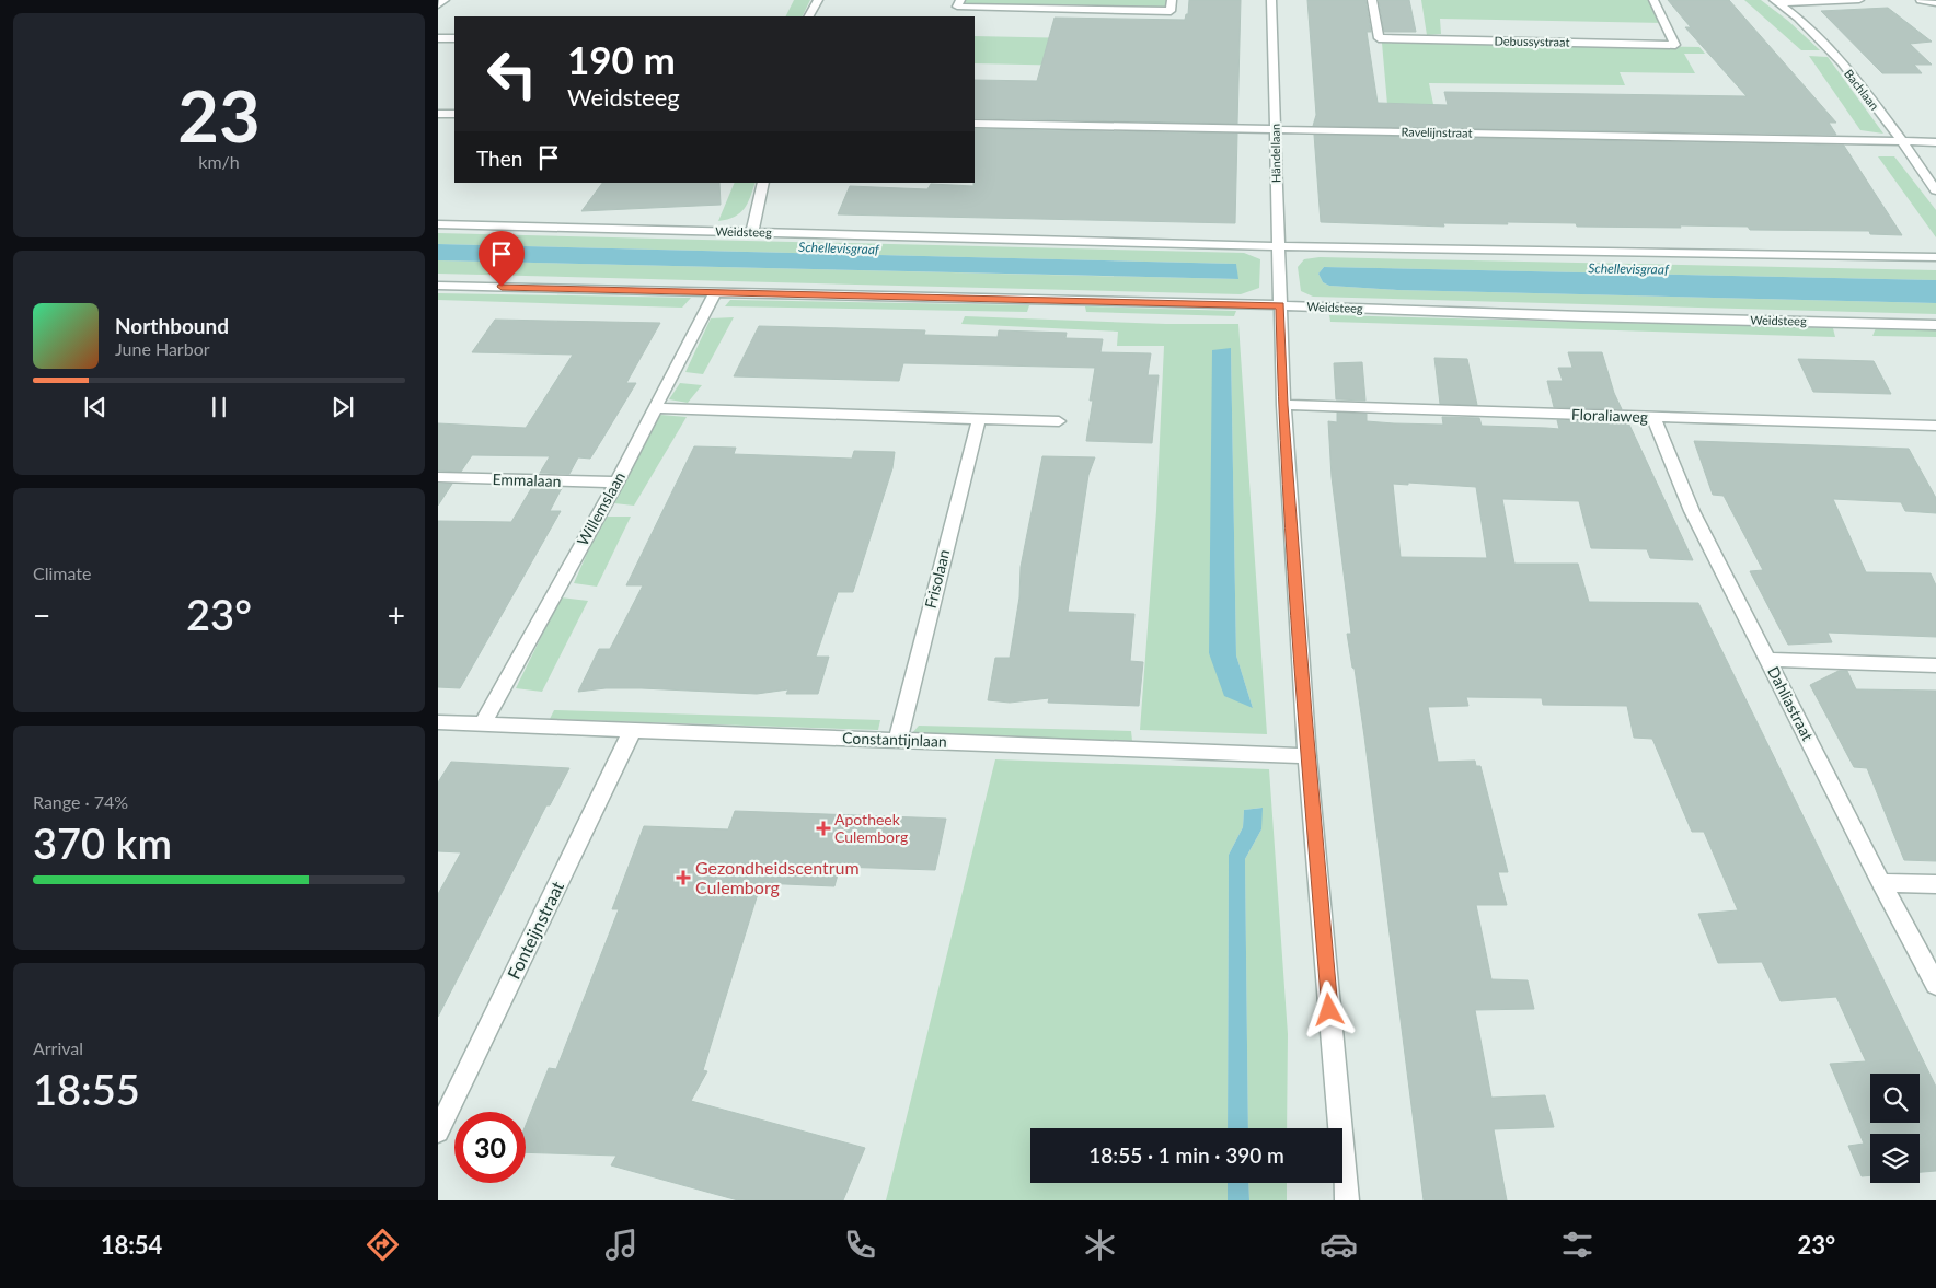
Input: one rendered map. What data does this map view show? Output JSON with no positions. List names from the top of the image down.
{
  "streets": {
    "street": [
      "Debussystraat",
      "Bachlaan",
      "Ravelijnstraat",
      "Händellaan",
      "Weidsteeg",
      "Floraliaweg",
      "Emmalaan",
      "Willemslaan",
      "Frisolaan",
      "Dahliastraat",
      "Constantijnlaan",
      "Fonteijnstraat"
    ]
  },
  "crossings": [
    ["Bachlaan", "Ravelijnstraat"],
    ["Ravelijnstraat", "Händellaan"],
    ["Händellaan", "Weidsteeg"],
    ["Händellaan", "Floraliaweg"],
    ["Händellaan", "Constantijnlaan"],
    ["Weidsteeg", "Willemslaan"],
    ["Floraliaweg", "Dahliastraat"],
    ["Emmalaan", "Willemslaan"],
    ["Willemslaan", "Constantijnlaan"],
    ["Frisolaan", "Constantijnlaan"],
    ["Constantijnlaan", "Fonteijnstraat"]
  ],
  "water": ["Schellevisgraaf"],
  "places": {
    "health": ["Apotheek Culemborg", "Gezondheidscentrum Culemborg"]
  },
  "page": {
    "tile": [
      ["23", "km/h"],
      "Climate",
      ["Range · 74%", "370 km"],
      ["Arrival", "18:55"]
    ],
    "turn": ["190 m", "Weidsteeg"],
    "then": "Then",
    "song": ["Northbound", "June Harbor"],
    "heat": ["−", "23°", "+"],
    "limit": "30",
    "trip": "18:55 · 1 min · 390 m",
    "tabs": ["18:54", "23°"]
  }
}
